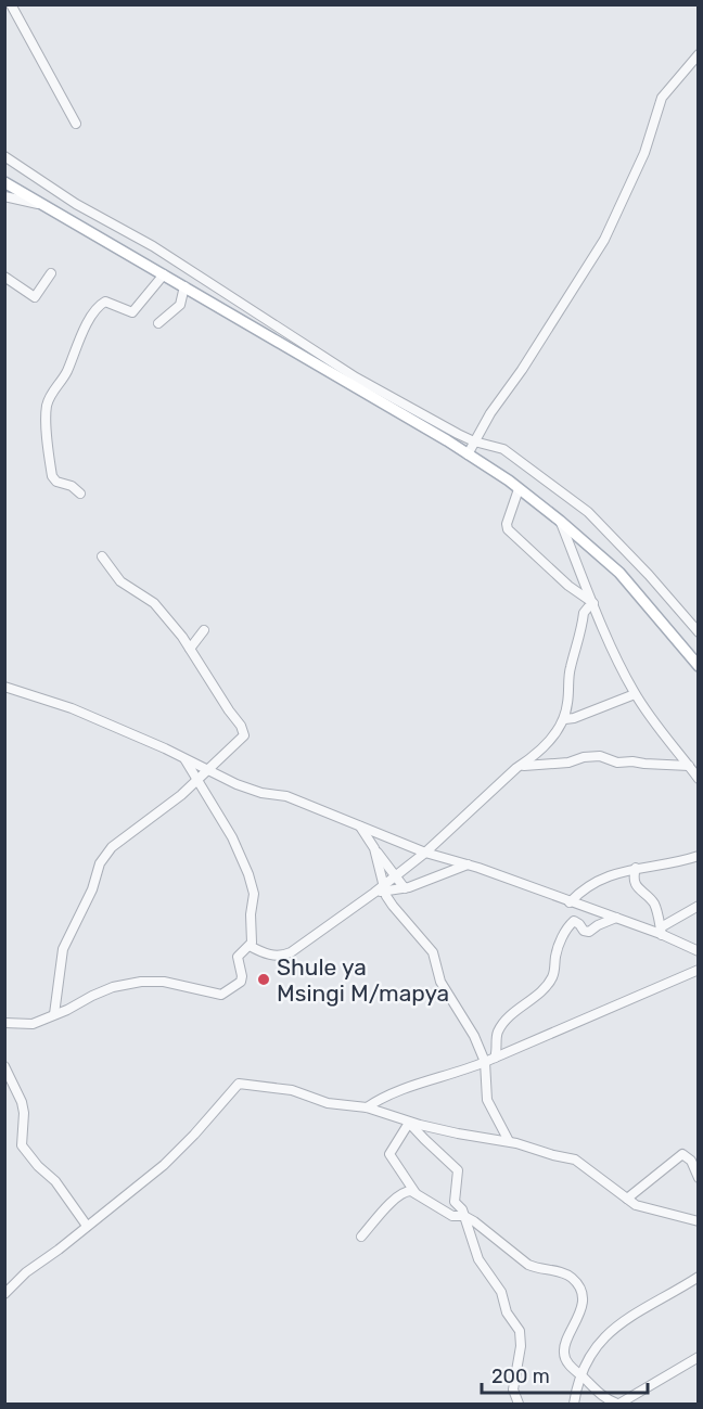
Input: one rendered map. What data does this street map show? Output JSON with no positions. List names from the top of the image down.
{
  "places": ["Shule ya Msingi M/mapya"],
  "scale_bar": "200 m"
}
